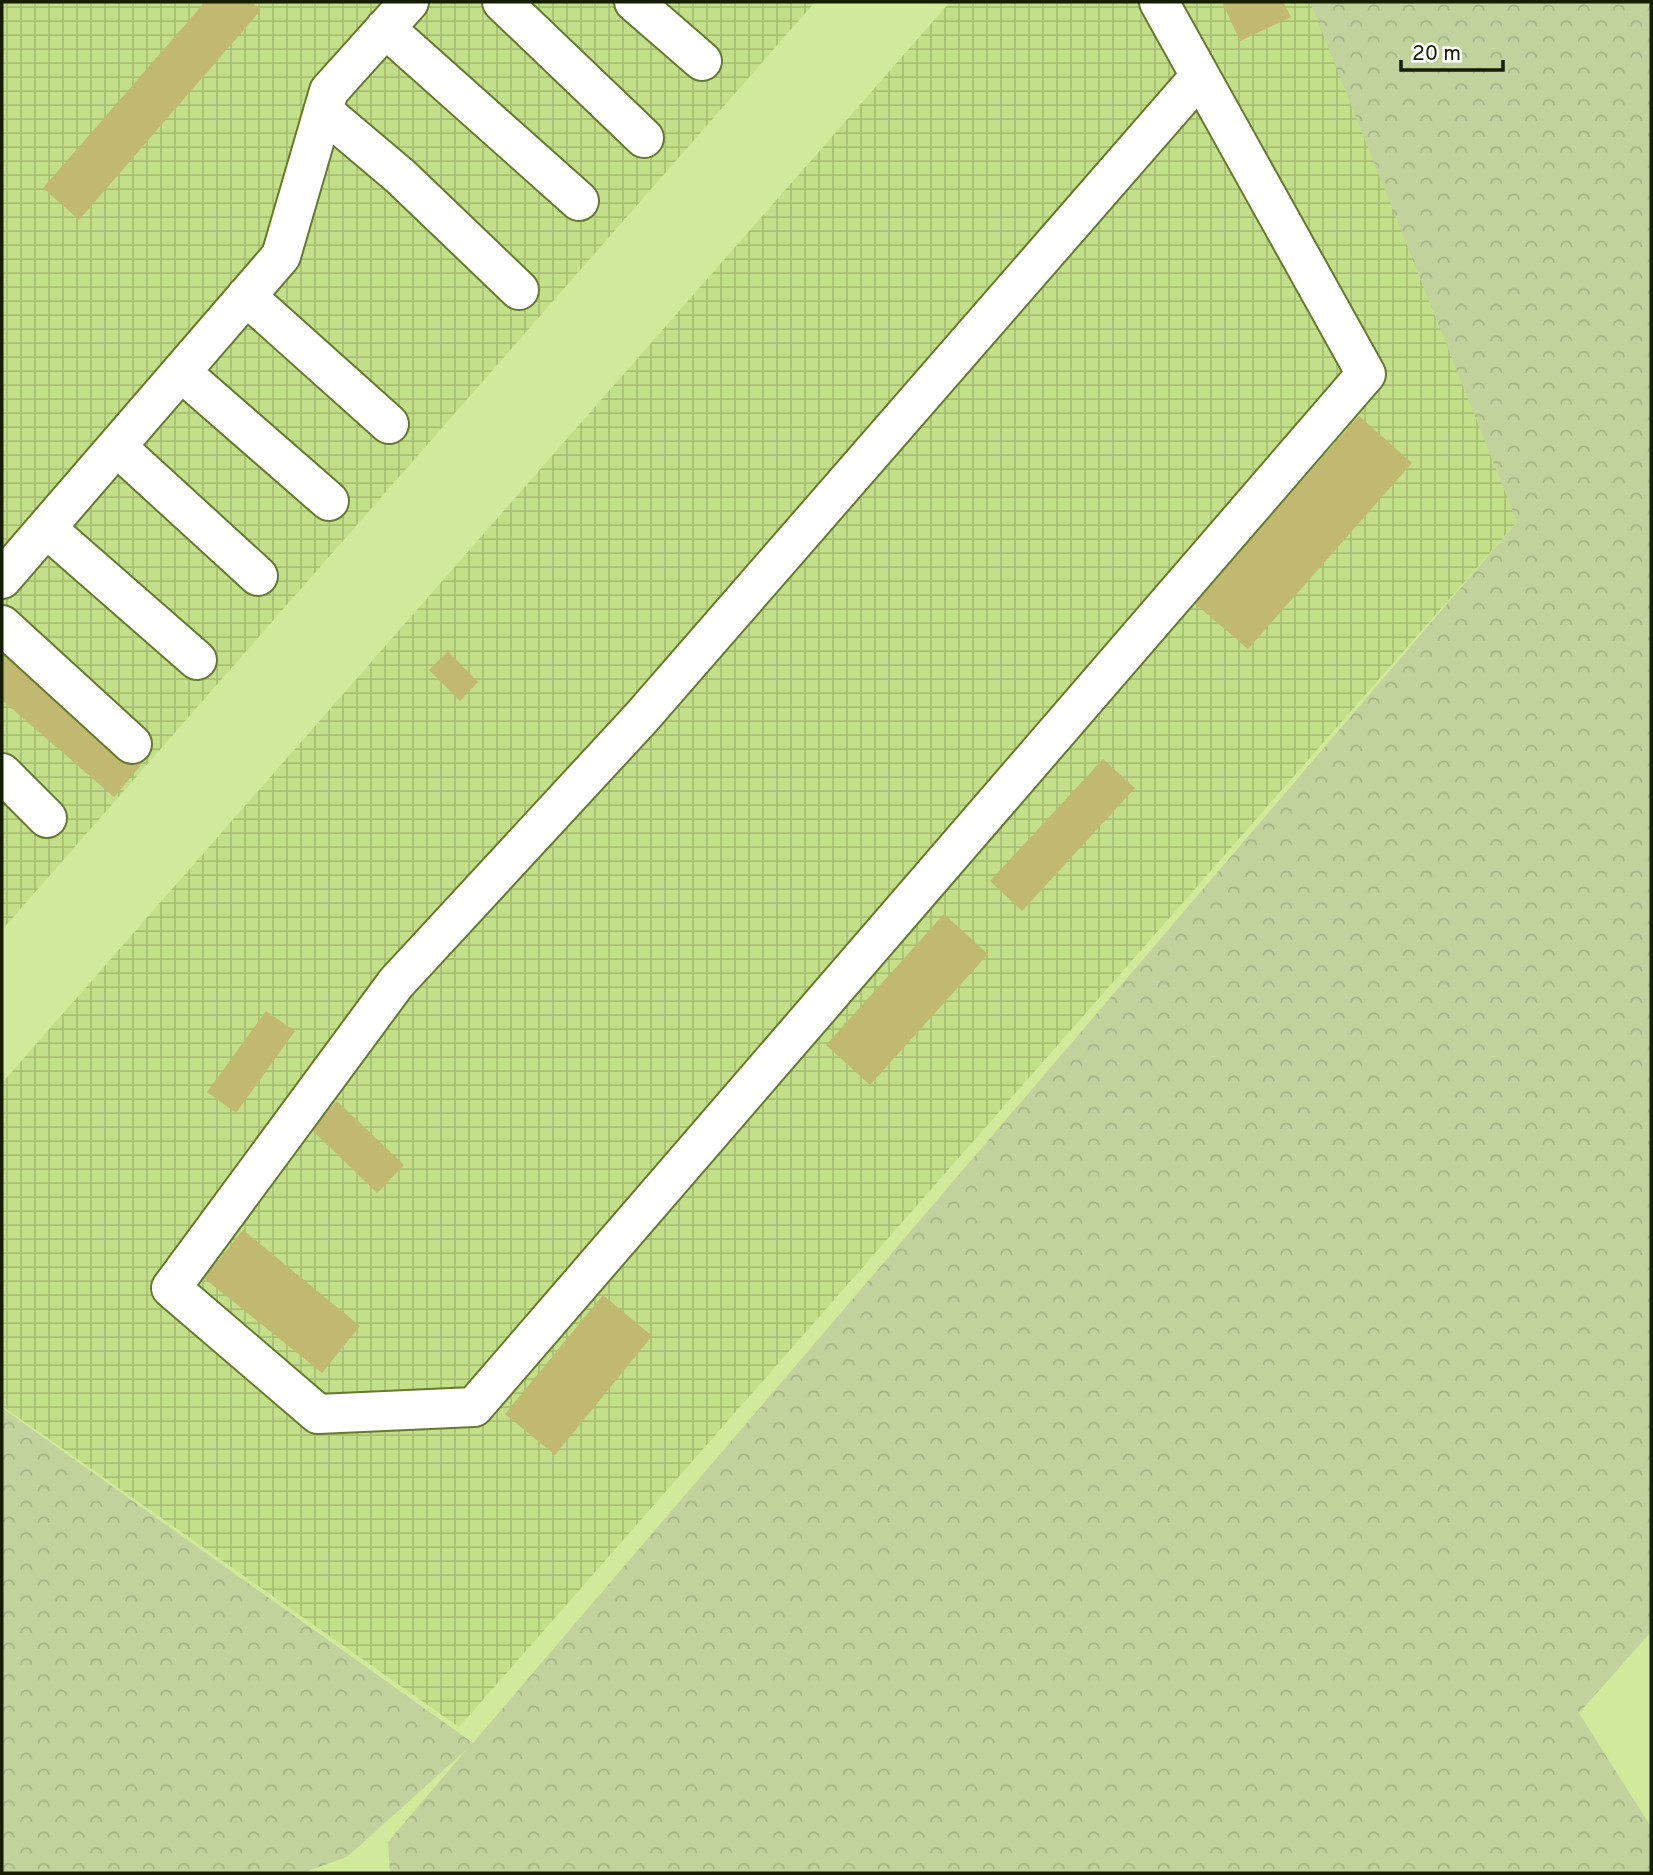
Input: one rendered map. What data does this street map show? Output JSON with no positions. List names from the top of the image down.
{
  "scale_bar": "20 m"
}
